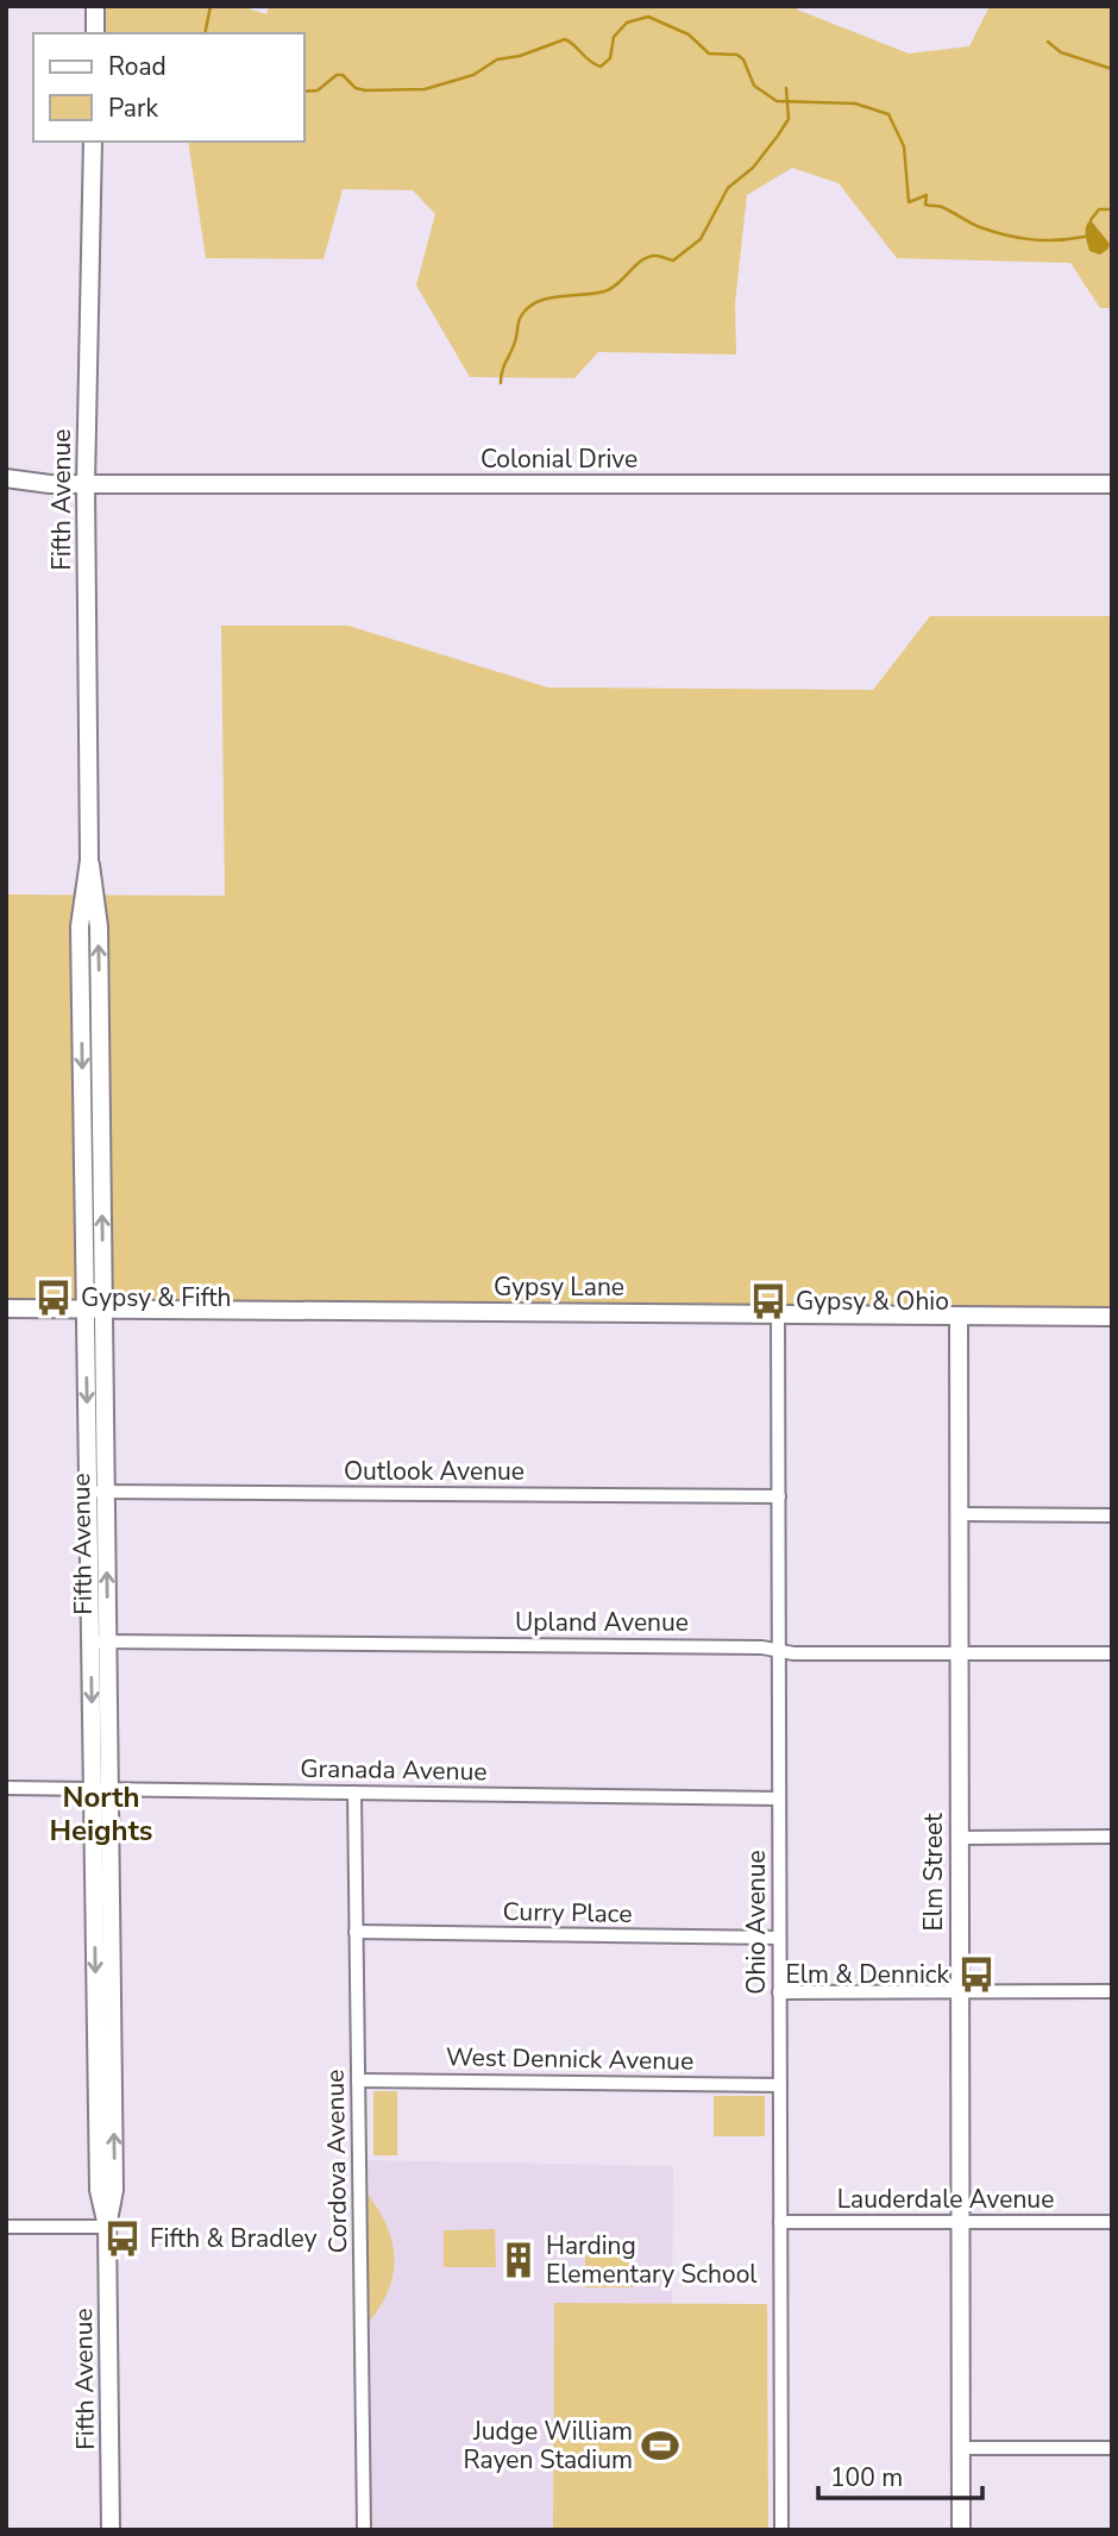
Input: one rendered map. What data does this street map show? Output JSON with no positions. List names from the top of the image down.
{
  "streets": {
    "street": [
      "Colonial Drive",
      "Fifth Avenue",
      "Gypsy Lane",
      "Outlook Avenue",
      "Upland Avenue",
      "Granada Avenue",
      "Elm Street",
      "Curry Place",
      "Ohio Avenue",
      "West Dennick Avenue",
      "Cordova Avenue",
      "Lauderdale Avenue"
    ]
  },
  "crossings": [
    ["Colonial Drive", "Fifth Avenue"],
    ["Fifth Avenue", "Gypsy Lane"],
    ["Fifth Avenue", "Outlook Avenue"],
    ["Fifth Avenue", "Upland Avenue"],
    ["Fifth Avenue", "Granada Avenue"],
    ["Gypsy Lane", "Elm Street"],
    ["Gypsy Lane", "Ohio Avenue"],
    ["Outlook Avenue", "Ohio Avenue"],
    ["Upland Avenue", "Elm Street"],
    ["Upland Avenue", "Ohio Avenue"],
    ["Granada Avenue", "Ohio Avenue"],
    ["Granada Avenue", "Cordova Avenue"],
    ["Elm Street", "Lauderdale Avenue"],
    ["Curry Place", "Ohio Avenue"],
    ["Curry Place", "Cordova Avenue"],
    ["Ohio Avenue", "West Dennick Avenue"],
    ["Ohio Avenue", "Lauderdale Avenue"],
    ["West Dennick Avenue", "Cordova Avenue"]
  ],
  "districts": ["North Heights"],
  "places": {
    "bus stop": [
      "Gypsy & Fifth",
      "Gypsy & Ohio",
      "Elm & Dennick",
      "Fifth & Bradley"
    ],
    "building": ["Harding Elementary School"],
    "sports": ["Judge William Rayen Stadium"]
  },
  "legend": ["Road", "Park"],
  "scale_bar": "100 m"
}
